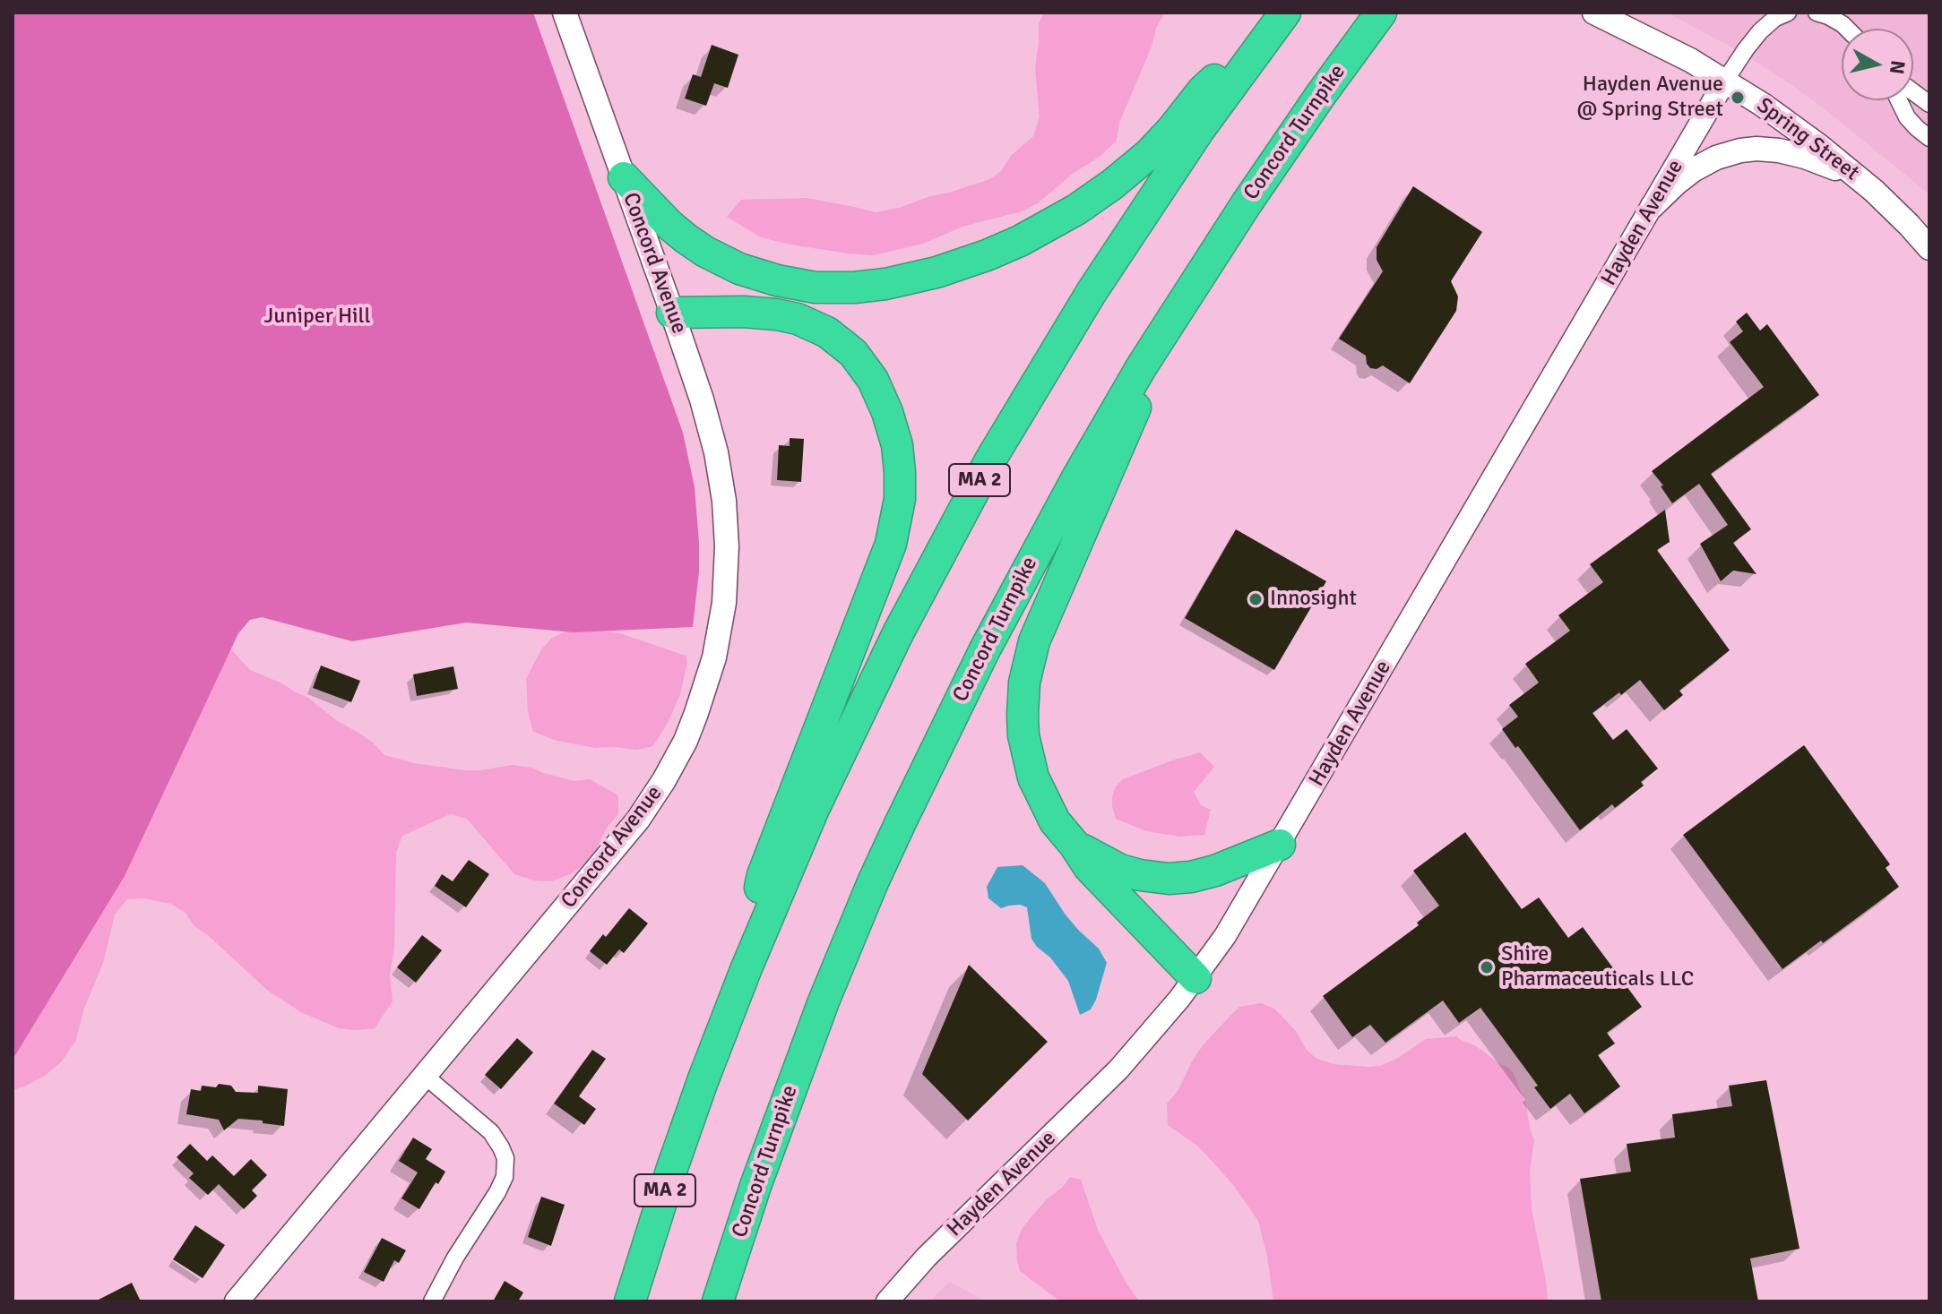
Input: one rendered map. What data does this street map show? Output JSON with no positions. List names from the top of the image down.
{
  "streets": {
    "highway": ["Concord Turnpike", "MA 2"],
    "main road": ["Spring Street", "Concord Avenue"],
    "street": ["Hayden Avenue"]
  },
  "crossings": [
    ["Spring Street", "Hayden Avenue"]
  ],
  "parks": ["Juniper Hill"],
  "places": ["Hayden Avenue @ Spring Street", "Innosight", "Shire Pharmaceuticals LLC"],
  "north": "right"
}
